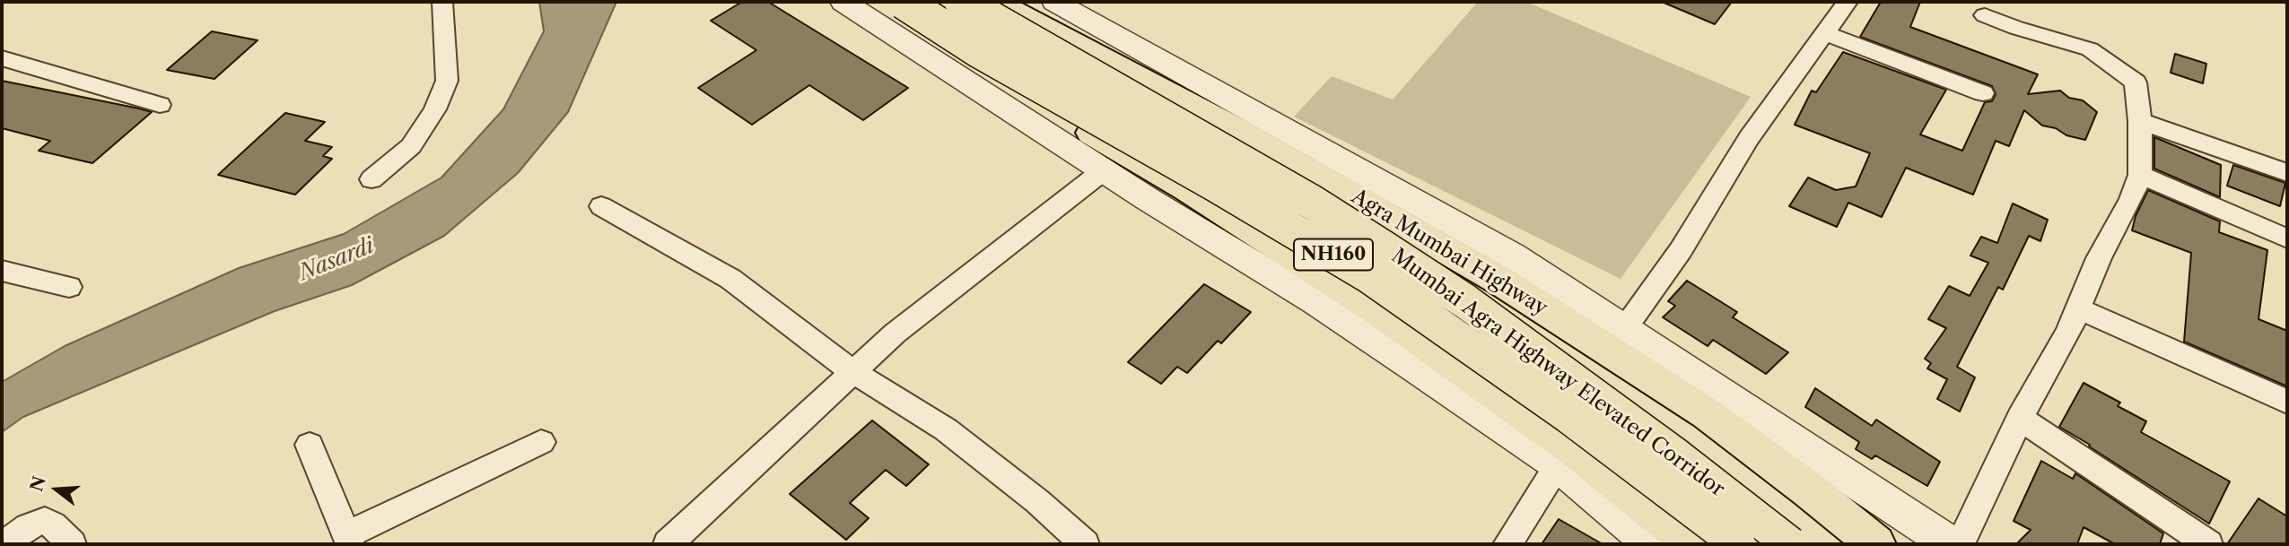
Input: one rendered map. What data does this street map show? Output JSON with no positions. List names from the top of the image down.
{
  "streets": {
    "main road": ["Agra Mumbai Highway", "NH160", "Mumbai Agra Highway Elevated Corridor"]
  },
  "water": ["Nasardi"],
  "north": "left"
}
